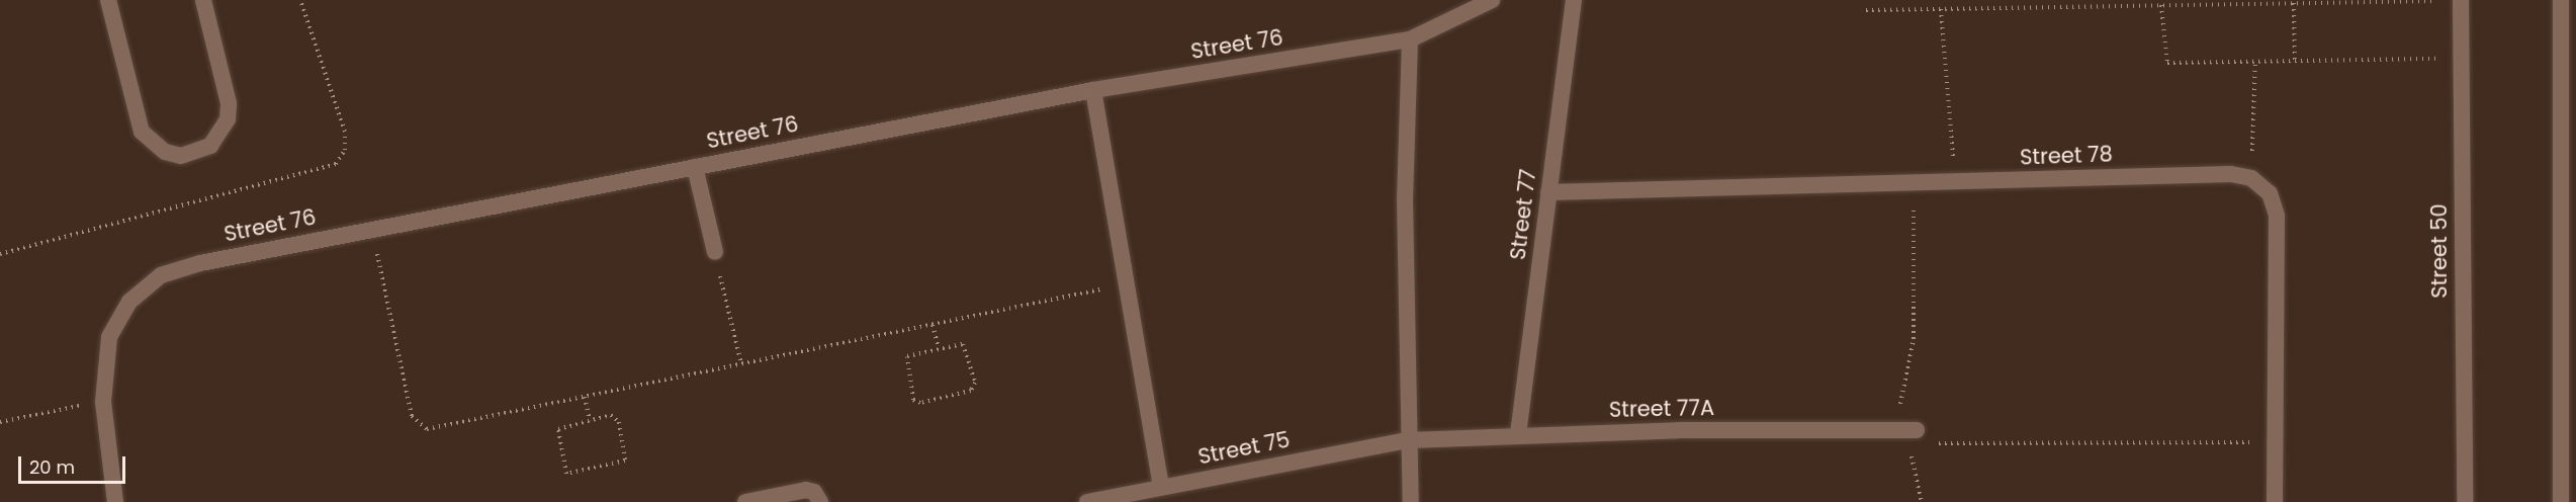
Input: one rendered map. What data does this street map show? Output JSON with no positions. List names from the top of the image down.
{
  "streets": {
    "street": [
      "Street 76",
      "Street 78",
      "Street 77",
      "Street 50",
      "Street 77A",
      "Street 75"
    ]
  },
  "crossings": [
    ["Street 78", "Street 77"],
    ["Street 77", "Street 77A"],
    ["Street 77A", "Street 75"]
  ],
  "scale_bar": "20 m"
}
